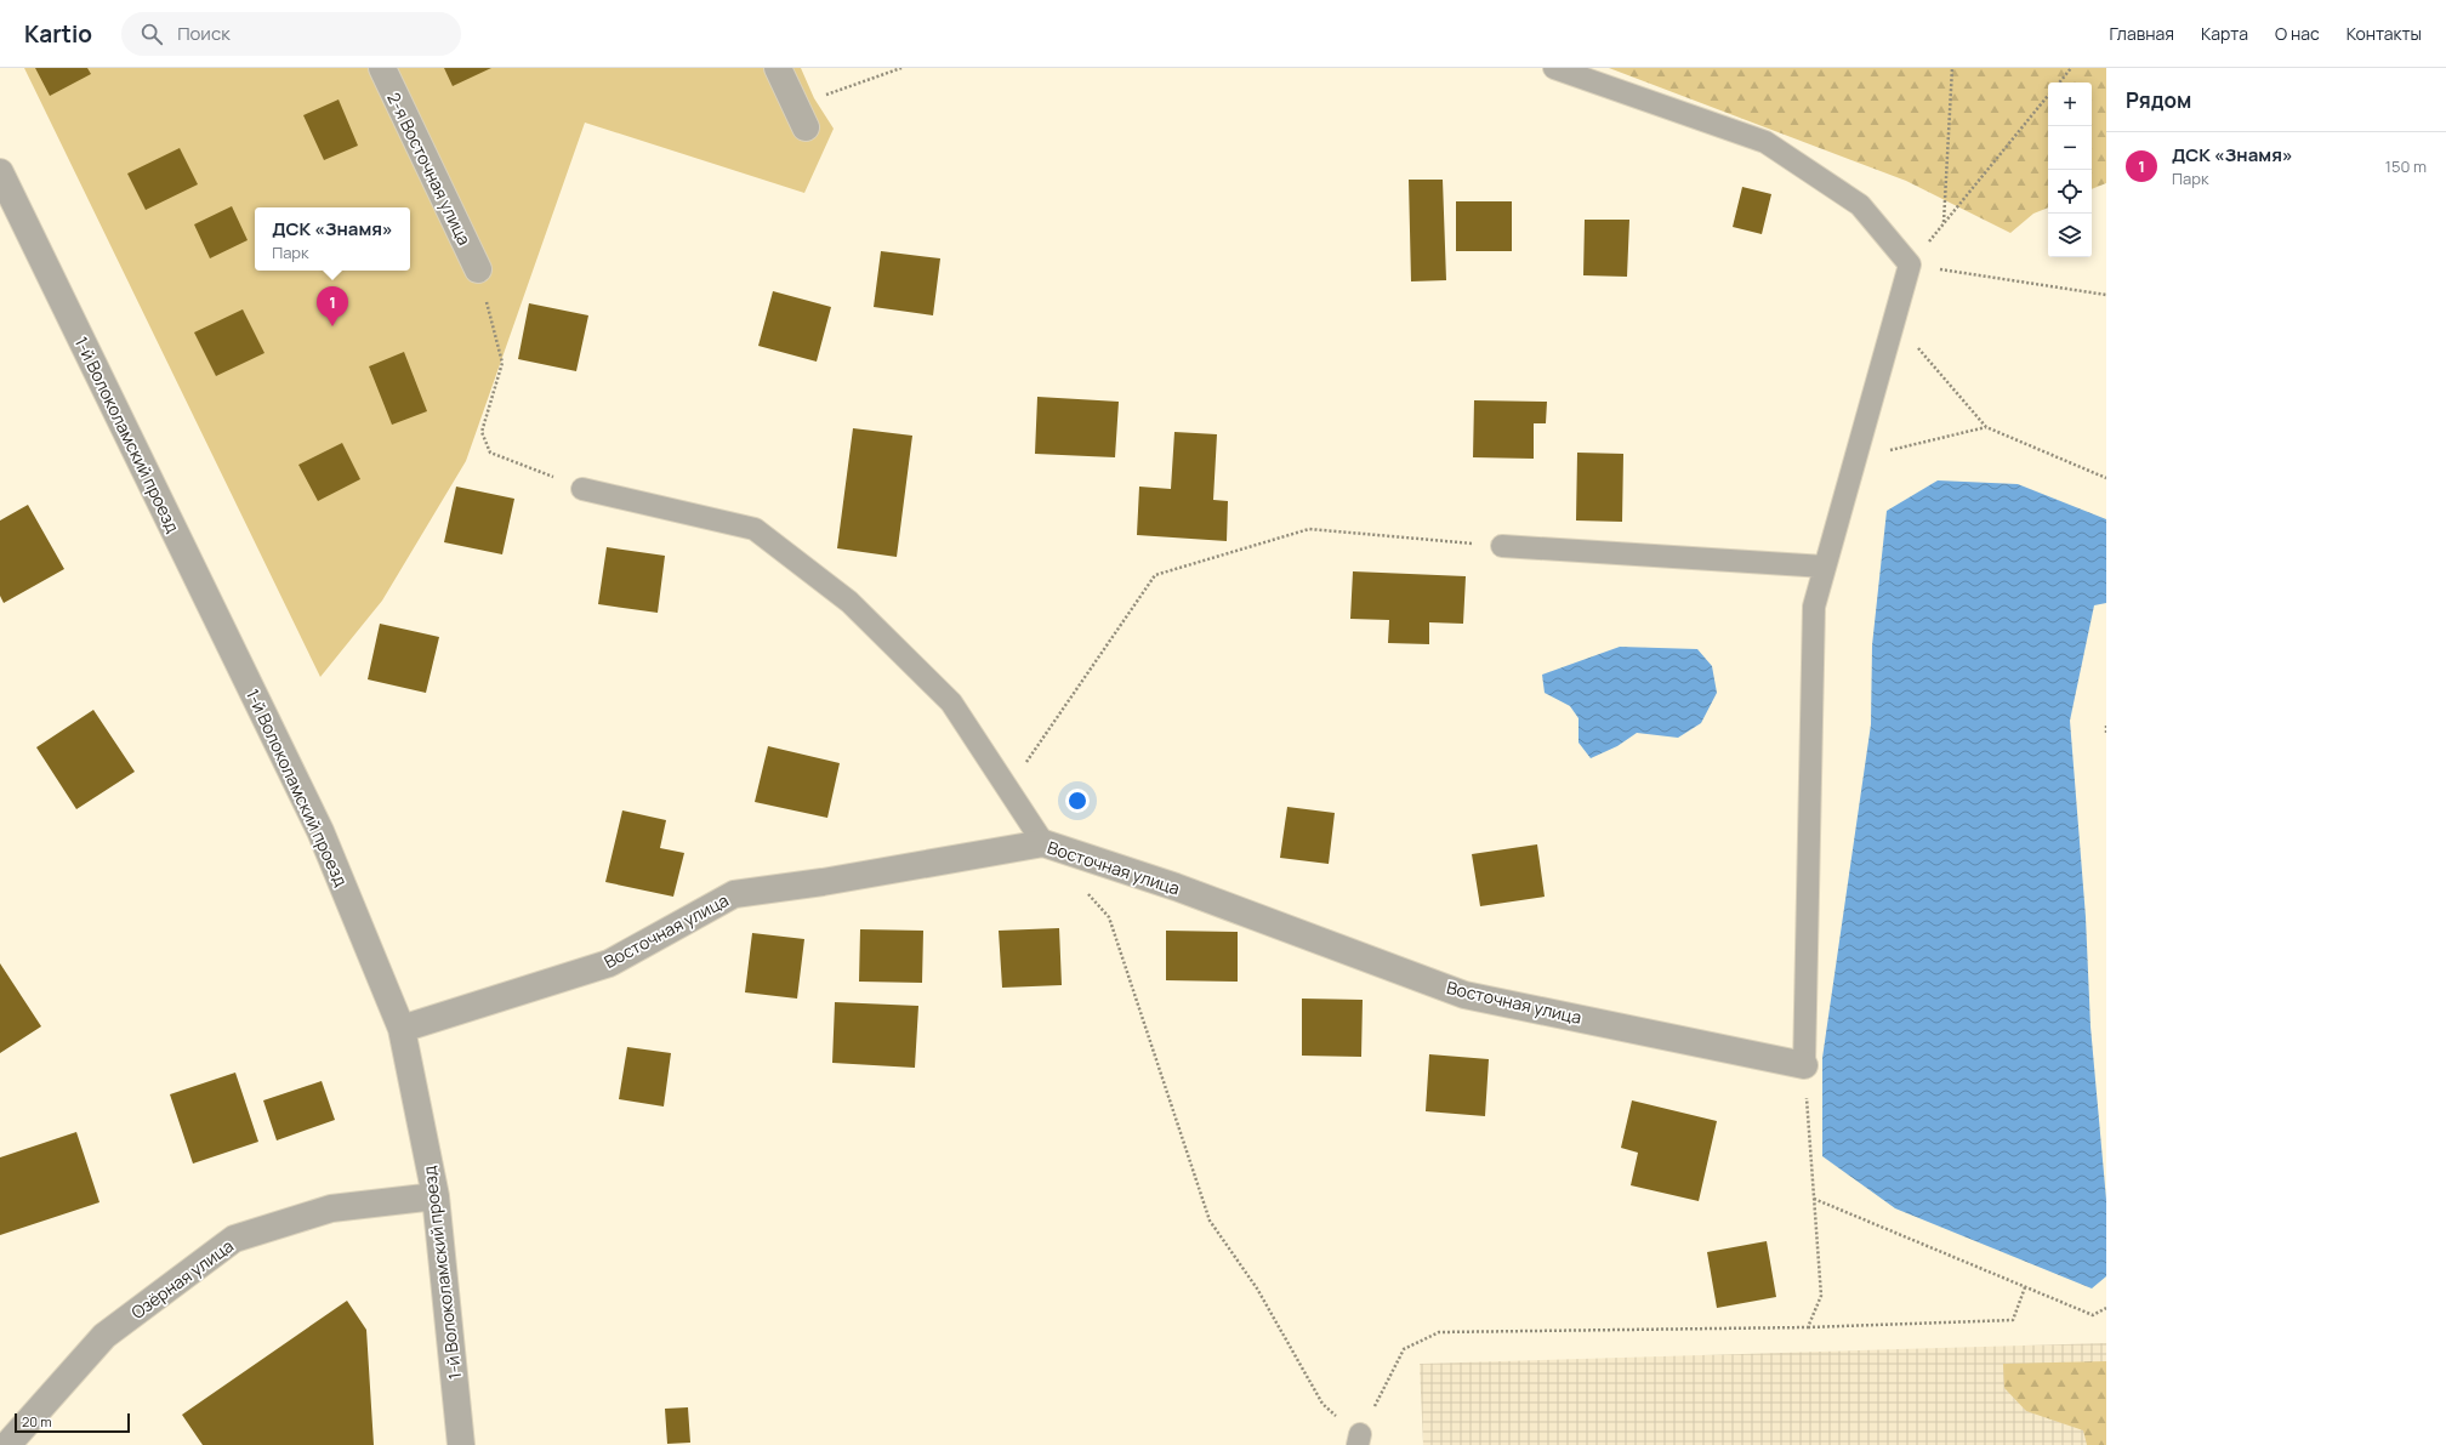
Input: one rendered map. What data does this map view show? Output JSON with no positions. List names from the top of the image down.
{
  "streets": {
    "street": [
      "2-я Восточная улица",
      "1-й Волоколамский проезд",
      "Восточная улица",
      "Озёрная улица"
    ]
  },
  "crossings": [
    ["1-й Волоколамский проезд", "Восточная улица"],
    ["1-й Волоколамский проезд", "Озёрная улица"]
  ],
  "scale_bar": "20 m",
  "page": {
    "header": "Kartio",
    "search": "Поиск",
    "nav": [
      "Главная",
      "Карта",
      "О нас",
      "Контакты"
    ],
    "heading": "Рядом",
    "map_buttons": ["+", "−"],
    "list": [
      {
        "mark": "1",
        "name": "ДСК «Знамя»",
        "note": "Парк",
        "value": "150 m"
      }
    ],
    "popup": ["ДСК «Знамя»", "Парк"],
    "pins": "1",
    "scale": "20 m"
  }
}
